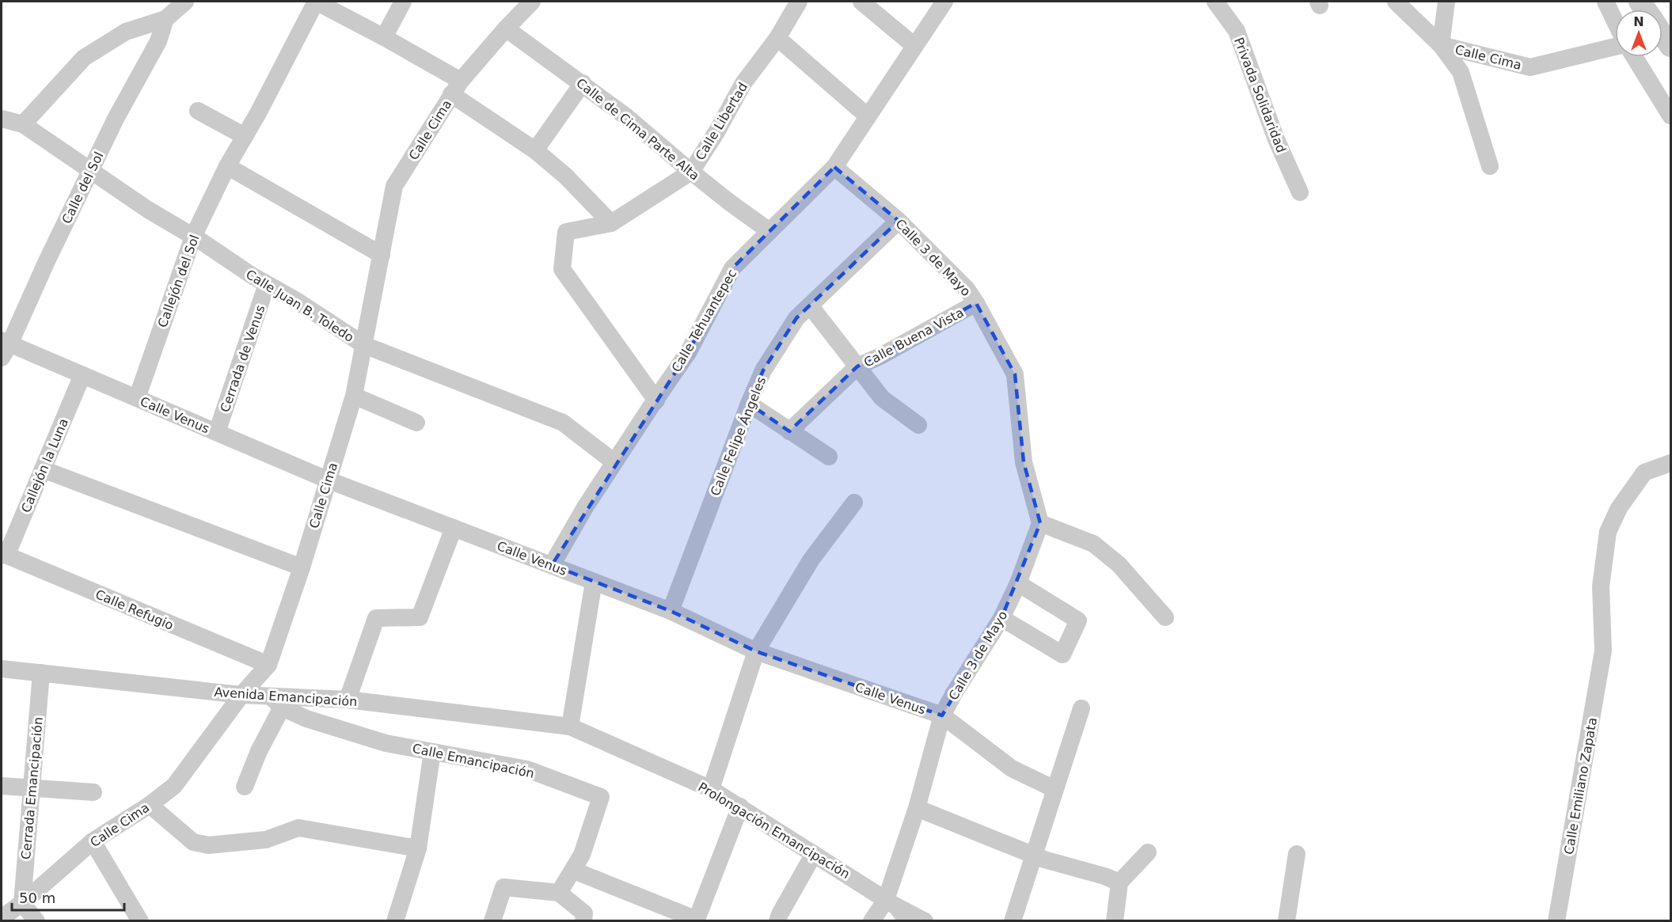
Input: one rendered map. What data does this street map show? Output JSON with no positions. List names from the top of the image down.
{
  "streets": {
    "street": [
      "Calle Cima",
      "Privada Solidaridad",
      "Calle Libertad",
      "Calle de Cima Parte Alta",
      "Calle del Sol",
      "Calle 3 de Mayo",
      "Callejón del Sol",
      "Calle Juan B. Toledo",
      "Calle Tehuantepec",
      "Calle Buena Vista",
      "Cerrada de Venus",
      "Calle Venus",
      "Calle Felipe Ángeles",
      "Callejón la Luna",
      "Calle Refugio",
      "Avenida Emancipación",
      "Calle Emancipación",
      "Calle Emiliano Zapata",
      "Cerrada Emancipación",
      "Prolongación Emancipación"
    ]
  },
  "crossings": [
    ["Calle Cima", "Calle de Cima Parte Alta"],
    ["Calle Cima", "Calle Juan B. Toledo"],
    ["Calle Cima", "Calle Venus"],
    ["Calle Cima", "Calle Refugio"],
    ["Calle Cima", "Avenida Emancipación"],
    ["Calle Cima", "Cerrada Emancipación"],
    ["Calle Libertad", "Calle de Cima Parte Alta"],
    ["Calle Libertad", "Calle Tehuantepec"],
    ["Calle de Cima Parte Alta", "Calle Tehuantepec"],
    ["Calle del Sol", "Calle Juan B. Toledo"],
    ["Calle del Sol", "Calle Venus"],
    ["Calle 3 de Mayo", "Calle Tehuantepec"],
    ["Calle 3 de Mayo", "Calle Buena Vista"],
    ["Calle 3 de Mayo", "Calle Venus"],
    ["Calle 3 de Mayo", "Calle Felipe Ángeles"],
    ["Calle 3 de Mayo", "Prolongación Emancipación"],
    ["Callejón del Sol", "Calle Juan B. Toledo"],
    ["Callejón del Sol", "Calle Venus"],
    ["Calle Juan B. Toledo", "Calle Tehuantepec"],
    ["Calle Juan B. Toledo", "Cerrada de Venus"],
    ["Calle Tehuantepec", "Calle Venus"],
    ["Cerrada de Venus", "Calle Venus"],
    ["Calle Venus", "Calle Felipe Ángeles"],
    ["Calle Venus", "Callejón la Luna"],
    ["Callejón la Luna", "Calle Refugio"],
    ["Avenida Emancipación", "Calle Emancipación"],
    ["Avenida Emancipación", "Cerrada Emancipación"],
    ["Avenida Emancipación", "Prolongación Emancipación"]
  ],
  "scale_bar": "50 m",
  "north": "top"
}
